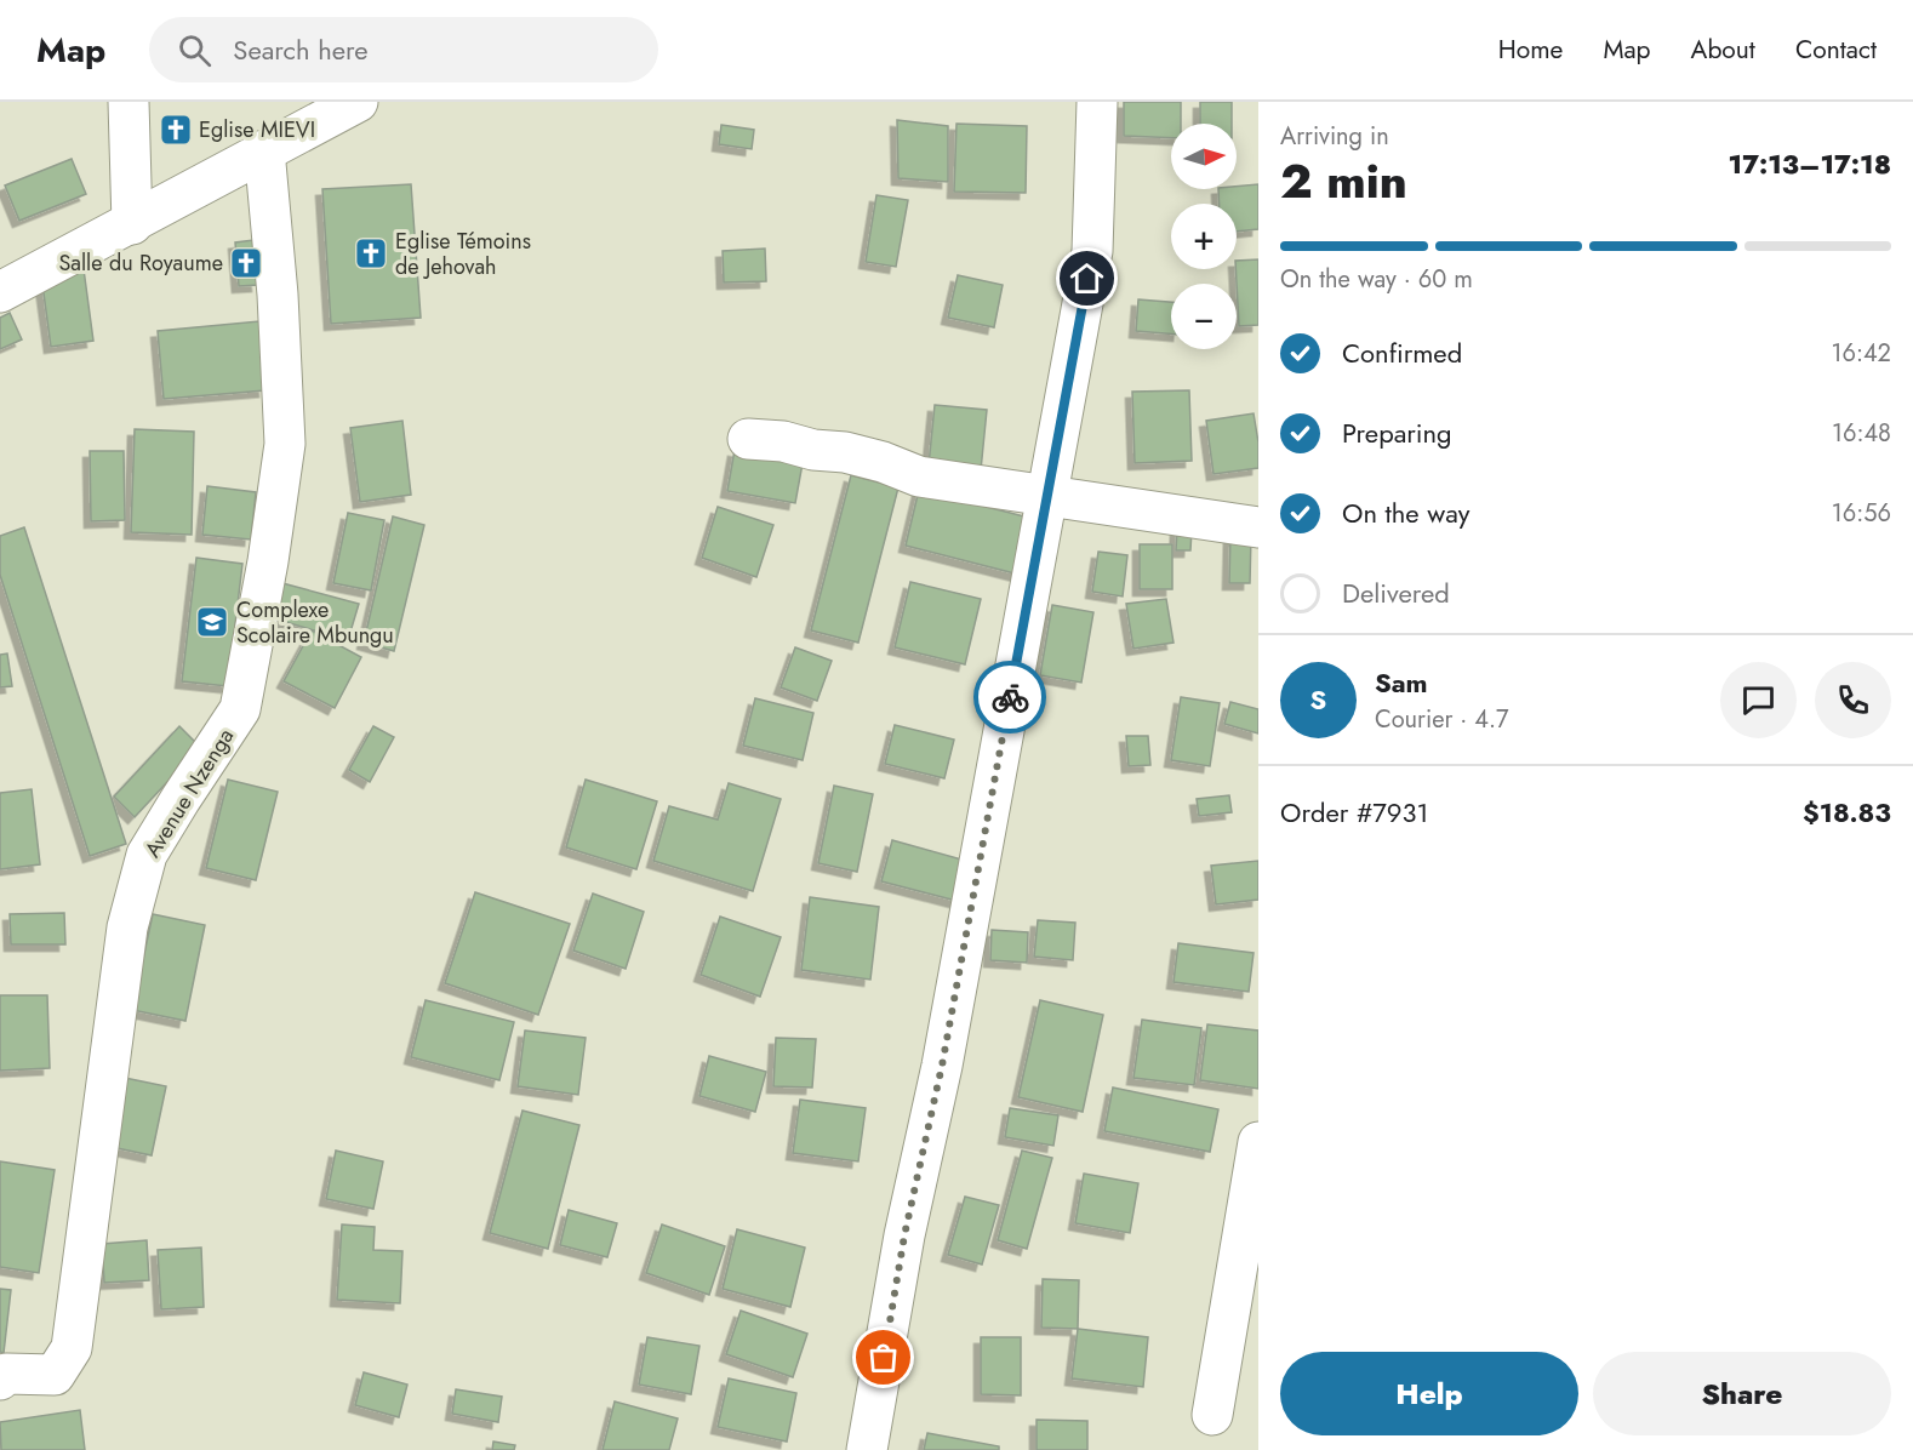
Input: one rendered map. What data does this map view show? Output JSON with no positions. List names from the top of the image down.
{
  "streets": {
    "street": ["Avenue Nzenga"]
  },
  "places": {
    "church": ["Eglise MIEVI", "Eglise Témoins de Jehovah", "Salle du Royaume"],
    "school or university": ["Complexe Scolaire Mbungu"]
  },
  "north": "right",
  "page": {
    "header": "Map",
    "search": "Search here",
    "nav": [
      "Home",
      "Map",
      "About",
      "Contact"
    ],
    "heading": ["2 min", "Arriving in", "17:13–17:18"],
    "panel": [
      "Sam",
      "Courier · 4.7",
      "Order #7931",
      "$18.83"
    ],
    "map_buttons": ["+", "−"],
    "bar": "On the way · 60 m",
    "list": [
      ["Confirmed", "16:42"],
      ["Preparing", "16:48"],
      ["On the way", "16:56"],
      "Delivered"
    ],
    "round": "S",
    "buttons": ["Help", "Share"]
  }
}
